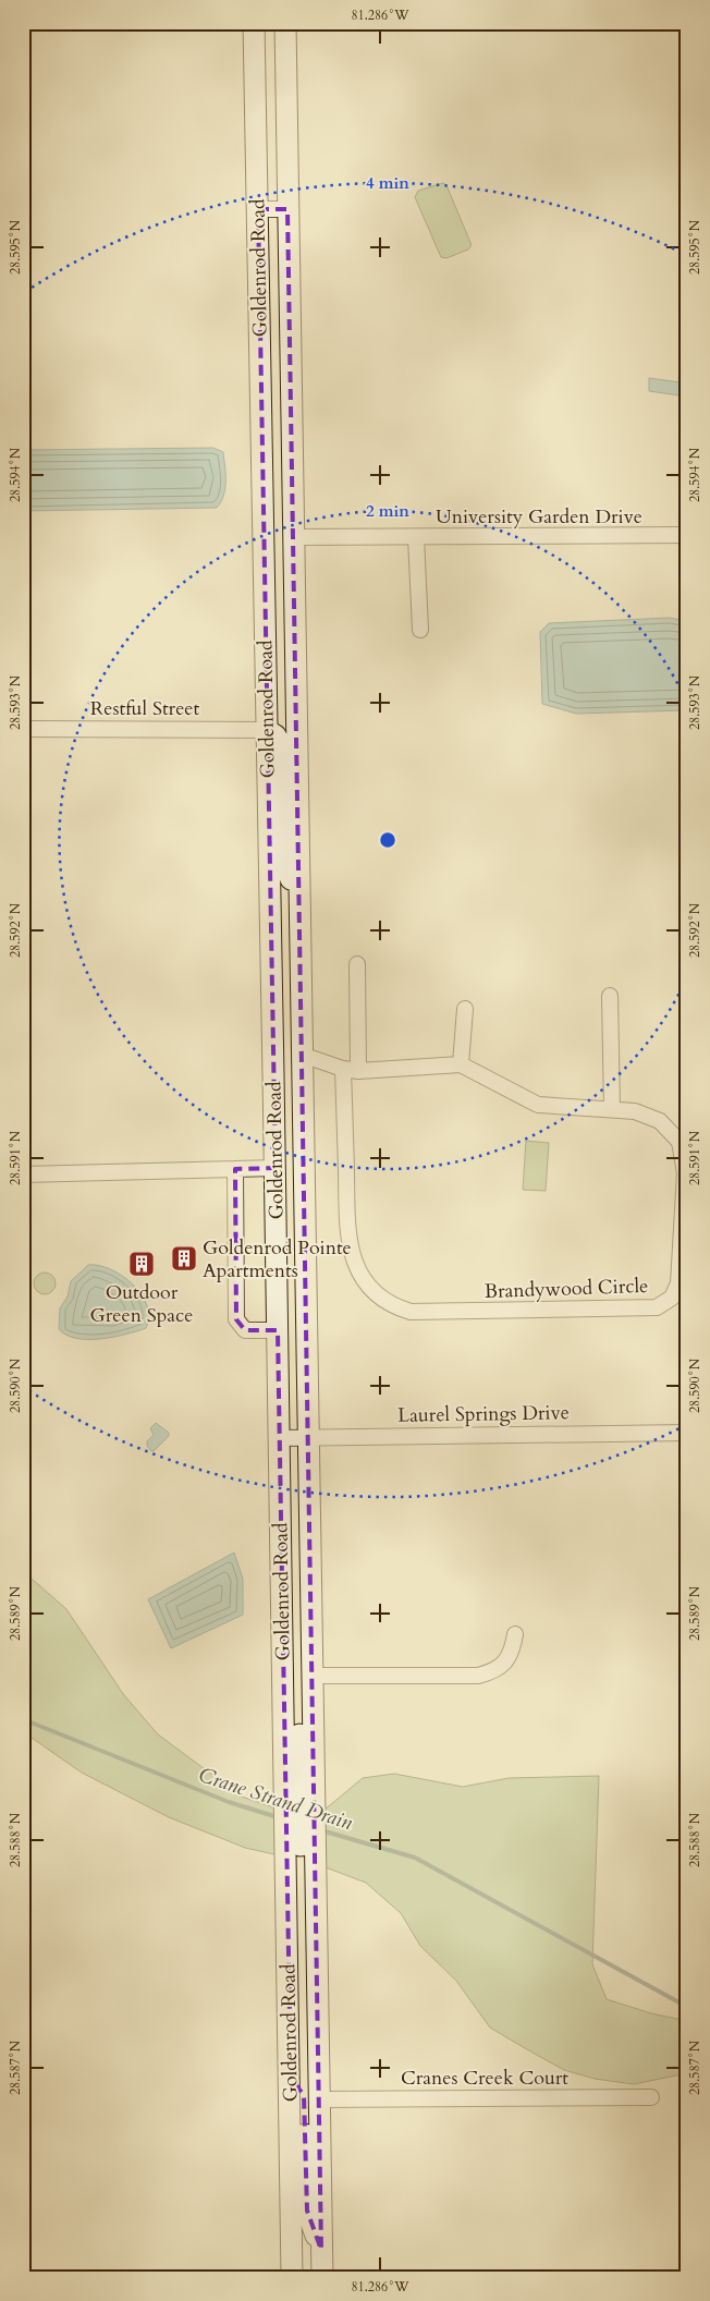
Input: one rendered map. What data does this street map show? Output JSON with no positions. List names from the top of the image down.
{
  "streets": {
    "main road": ["Goldenrod Road"],
    "street": [
      "University Garden Drive",
      "Restful Street",
      "Brandywood Circle",
      "Laurel Springs Drive",
      "Cranes Creek Court"
    ]
  },
  "crossings": [
    ["Goldenrod Road", "University Garden Drive"],
    ["Goldenrod Road", "Restful Street"],
    ["Goldenrod Road", "Laurel Springs Drive"],
    ["Goldenrod Road", "Cranes Creek Court"]
  ],
  "water": ["Crane Strand Drain"],
  "places": {
    "building": ["Goldenrod Pointe Apartments", "Outdoor Green Space"]
  },
  "coordinates": [
    "81.286°W",
    "28.595°N",
    "28.594°N",
    "28.593°N",
    "28.592°N",
    "28.591°N",
    "28.590°N",
    "28.589°N",
    "28.588°N",
    "28.587°N"
  ],
  "rings": ["4 min", "2 min"]
}
